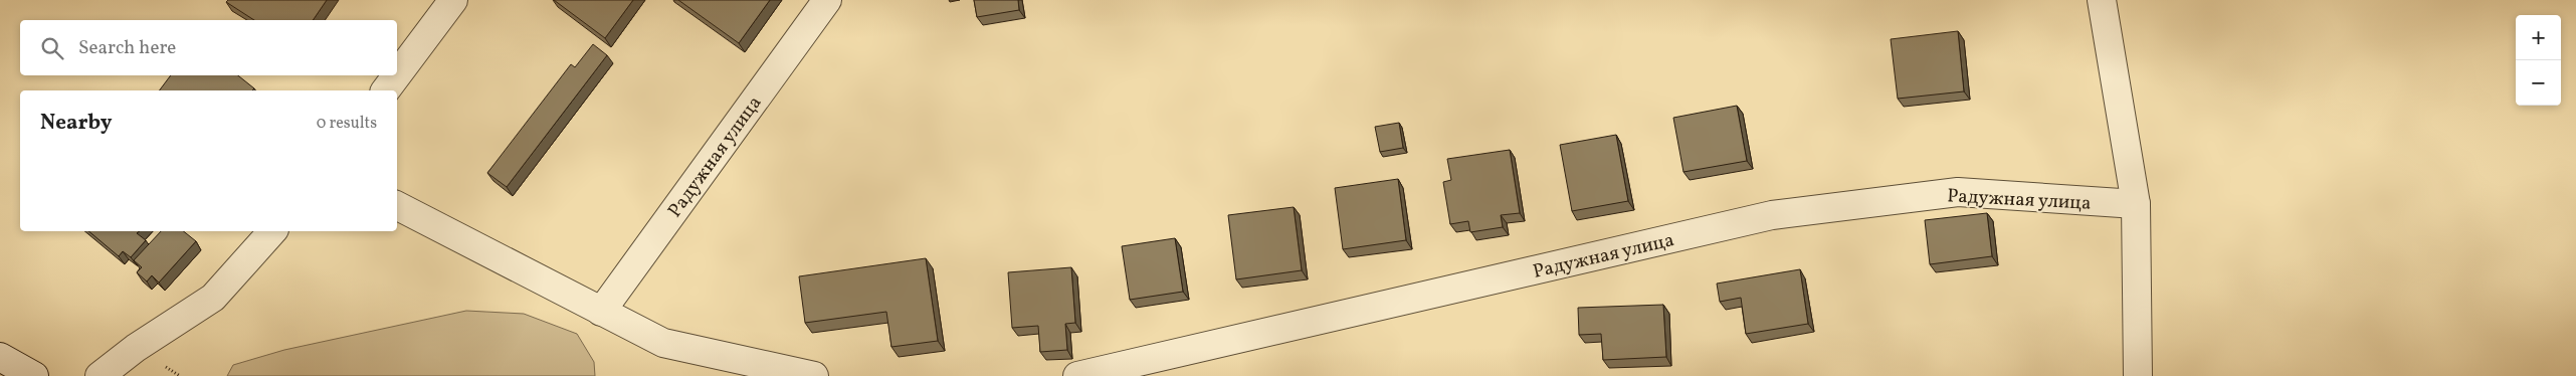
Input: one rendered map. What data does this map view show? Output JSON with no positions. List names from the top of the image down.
{
  "streets": {
    "street": ["Радужная улица"]
  },
  "page": {
    "map_buttons": ["+", "−"],
    "search": "Search here",
    "heading": ["Nearby", "0 results"]
  }
}
